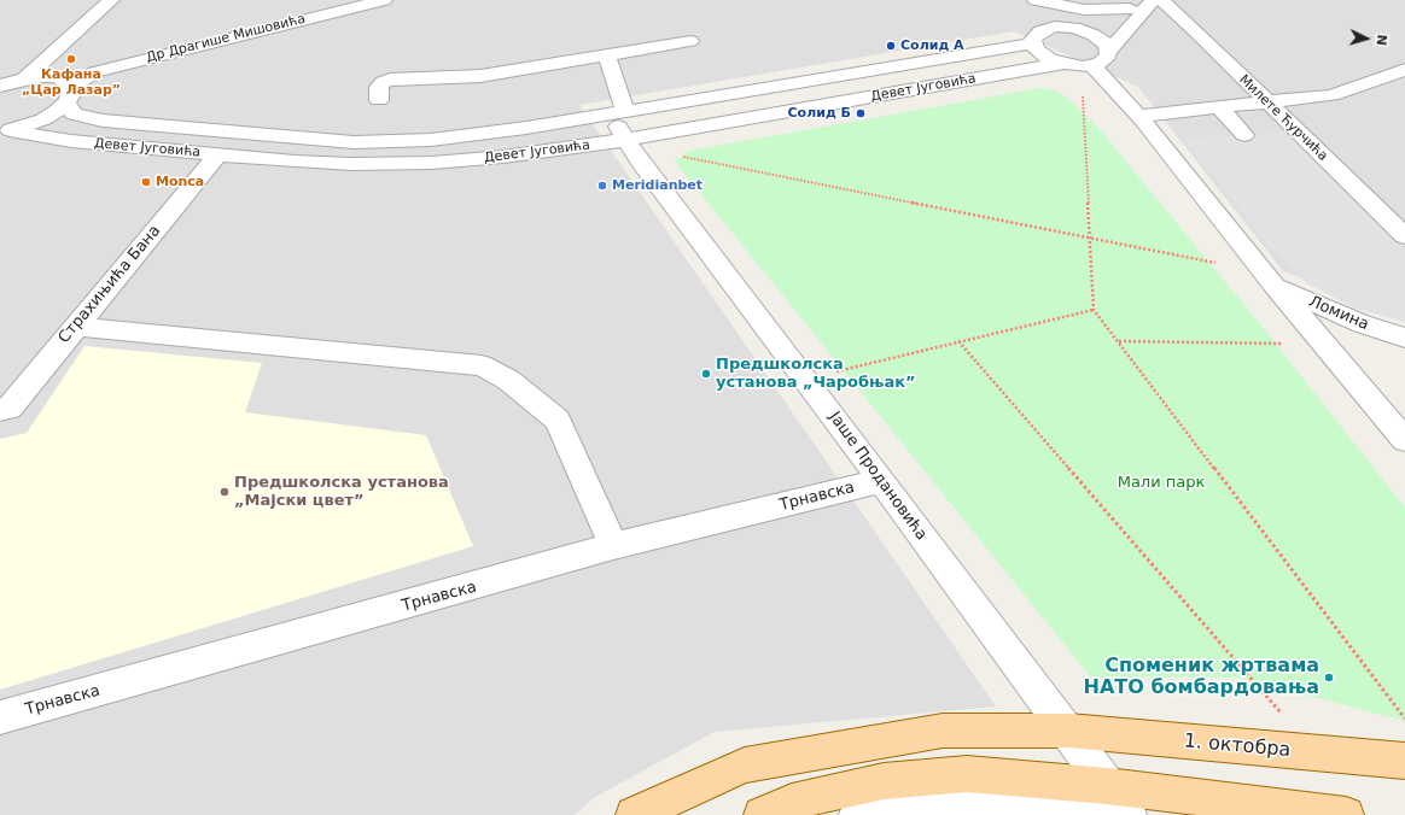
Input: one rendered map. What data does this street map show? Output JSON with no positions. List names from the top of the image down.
{
  "streets": {
    "main road": ["1. октобра"],
    "street": [
      "Др Драгише Мишовића",
      "Девет Југовића",
      "Милете Ћурчића",
      "Страхињића Бана",
      "Ломина",
      "Јаше Продановића",
      "Трнавска"
    ]
  },
  "crossings": [
    ["Др Драгише Мишовића", "Девет Југовића"],
    ["Девет Југовића", "Страхињића Бана"],
    ["Девет Југовића", "Јаше Продановића"],
    ["Јаше Продановића", "Трнавска"],
    ["Јаше Продановића", "1. октобра"]
  ],
  "parks": ["Мали парк"],
  "places": [
    "Солид А",
    "Кафана „Цар Лазар”",
    "Солид Б",
    "Monca",
    "Meridianbet",
    "Предшколска установа „Чаробњак”",
    "Предшколска установа „Мајски цвет”",
    "Споменик жртвама НАТО бомбардовања"
  ],
  "north": "right"
}
